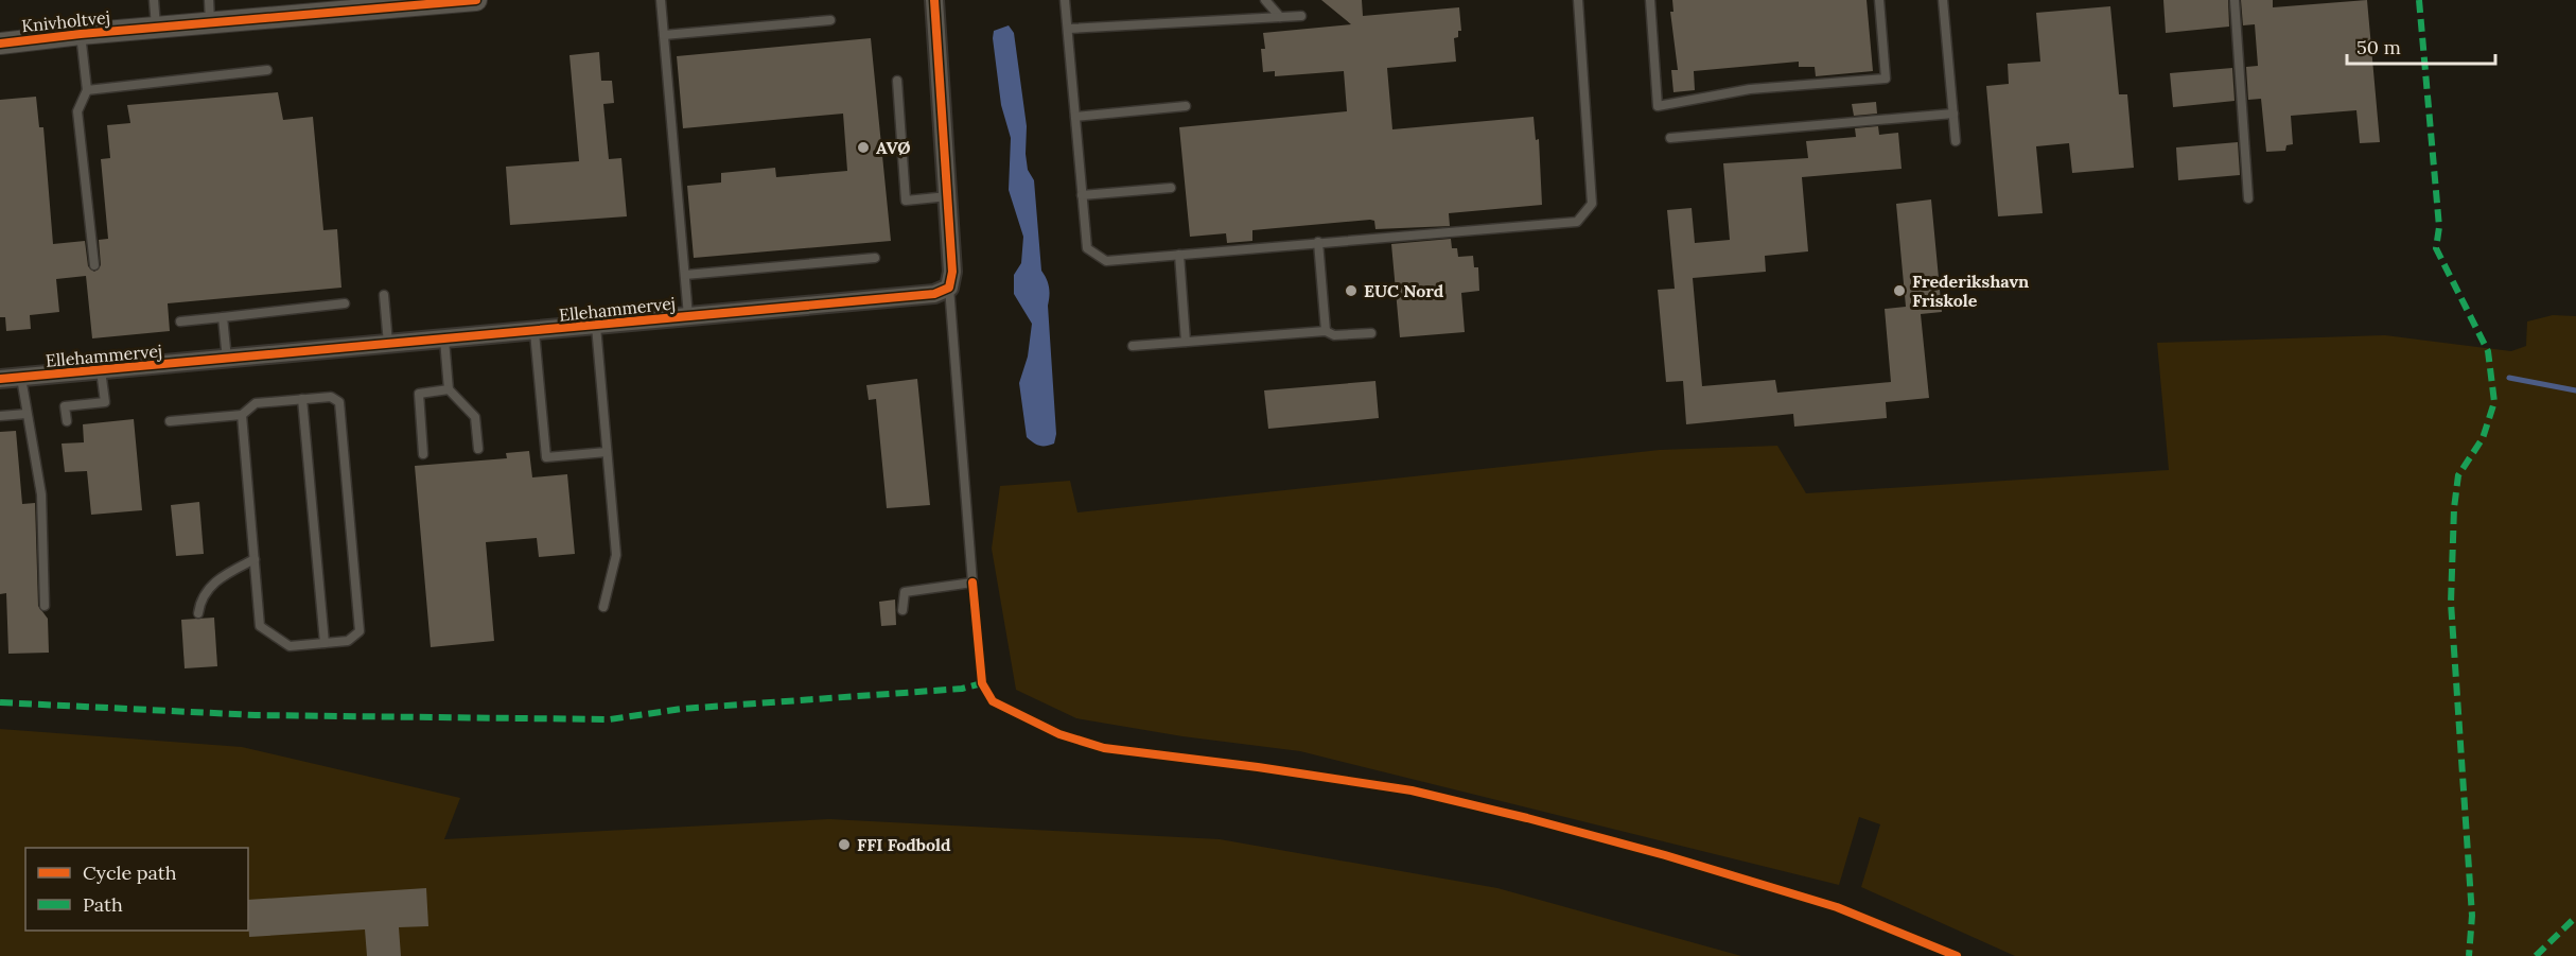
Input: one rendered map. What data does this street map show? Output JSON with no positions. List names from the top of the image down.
{
  "streets": {
    "street": ["Knivholtvej", "Ellehammervej"]
  },
  "places": [
    "AVØ",
    "EUC Nord",
    "Frederikshavn Friskole",
    "FFI Fodbold"
  ],
  "legend": ["Cycle path", "Path"],
  "scale_bar": "50 m"
}
